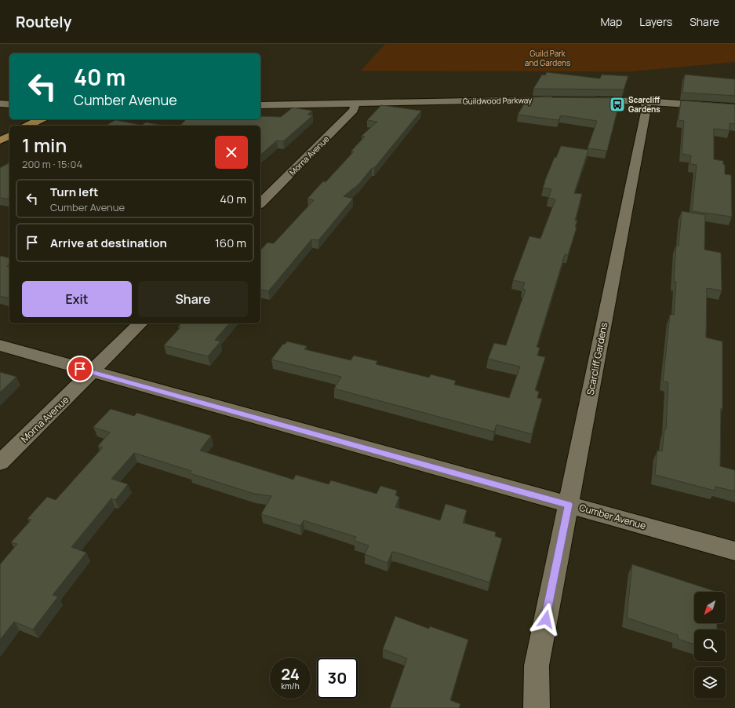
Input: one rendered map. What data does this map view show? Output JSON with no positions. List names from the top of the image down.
{
  "streets": {
    "street": [
      "Guildwood Parkway",
      "Morna Avenue",
      "Scarcliff Gardens",
      "Cumber Avenue"
    ]
  },
  "crossings": [
    ["Guildwood Parkway", "Morna Avenue"],
    ["Morna Avenue", "Cumber Avenue"],
    ["Scarcliff Gardens", "Cumber Avenue"]
  ],
  "parks": ["Guild Park and Gardens"],
  "places": {
    "bus stop": ["Scarcliff Gardens"]
  },
  "north": "bottom left",
  "page": {
    "header": "Routely",
    "nav": ["Map", "Layers", "Share"],
    "turn": ["40 m", "Cumber Avenue"],
    "heading": ["1 min", "200 m · 15:04"],
    "list": [
      {
        "name": "Turn left",
        "note": "Cumber Avenue",
        "value": "40 m"
      },
      {
        "name": "Arrive at destination",
        "value": "160 m"
      }
    ],
    "buttons": ["Exit", "Share"],
    "speed": "24 km/h",
    "limit": "30"
  }
}
